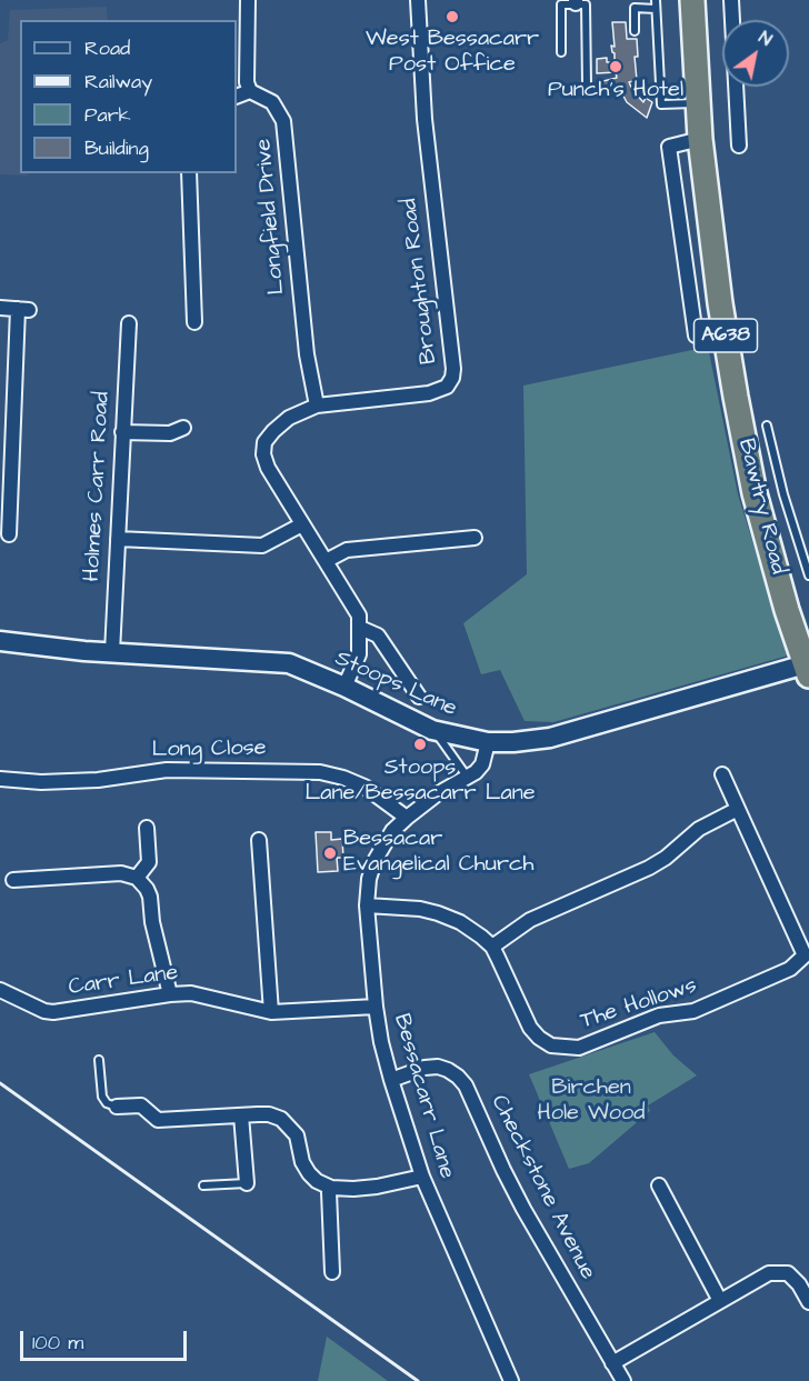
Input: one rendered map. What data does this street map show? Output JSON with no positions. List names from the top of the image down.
{
  "streets": {
    "highway": ["A638", "Bawtry Road"],
    "street": [
      "Longfield Drive",
      "Broughton Road",
      "Holmes Carr Road",
      "Stoops Lane",
      "Long Close",
      "Carr Lane",
      "The Hollows",
      "Bessacarr Lane",
      "Checkstone Avenue"
    ]
  },
  "crossings": [
    ["Longfield Drive", "Broughton Road"],
    ["Broughton Road", "Stoops Lane"],
    ["Holmes Carr Road", "Stoops Lane"],
    ["Bawtry Road", "Stoops Lane"],
    ["Long Close", "Bessacarr Lane"],
    ["Carr Lane", "Bessacarr Lane"],
    ["The Hollows", "Bessacarr Lane"],
    ["Bessacarr Lane", "Checkstone Avenue"]
  ],
  "parks": ["Birchen Hole Wood"],
  "places": [
    "West Bessacarr Post Office",
    "Punch's Hotel",
    "Stoops Lane/Bessacarr Lane",
    "Bessacar Evangelical Church"
  ],
  "legend": [
    "Road",
    "Railway",
    "Park",
    "Building"
  ],
  "scale_bar": "100 m",
  "north": "top right"
}
